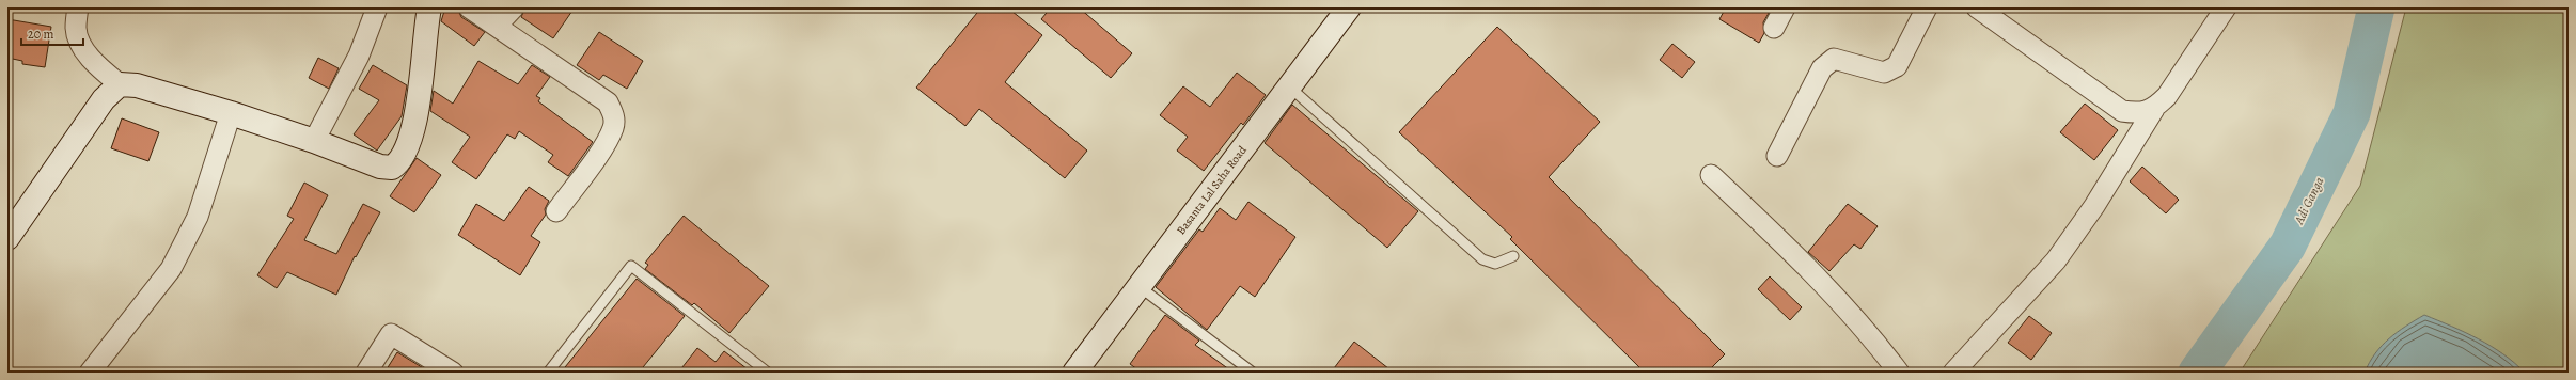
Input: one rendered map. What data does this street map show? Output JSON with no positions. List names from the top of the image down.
{
  "streets": {
    "street": ["Basanta Lal Saha Road"]
  },
  "water": ["Adi Ganga"],
  "scale_bar": "20 m"
}
